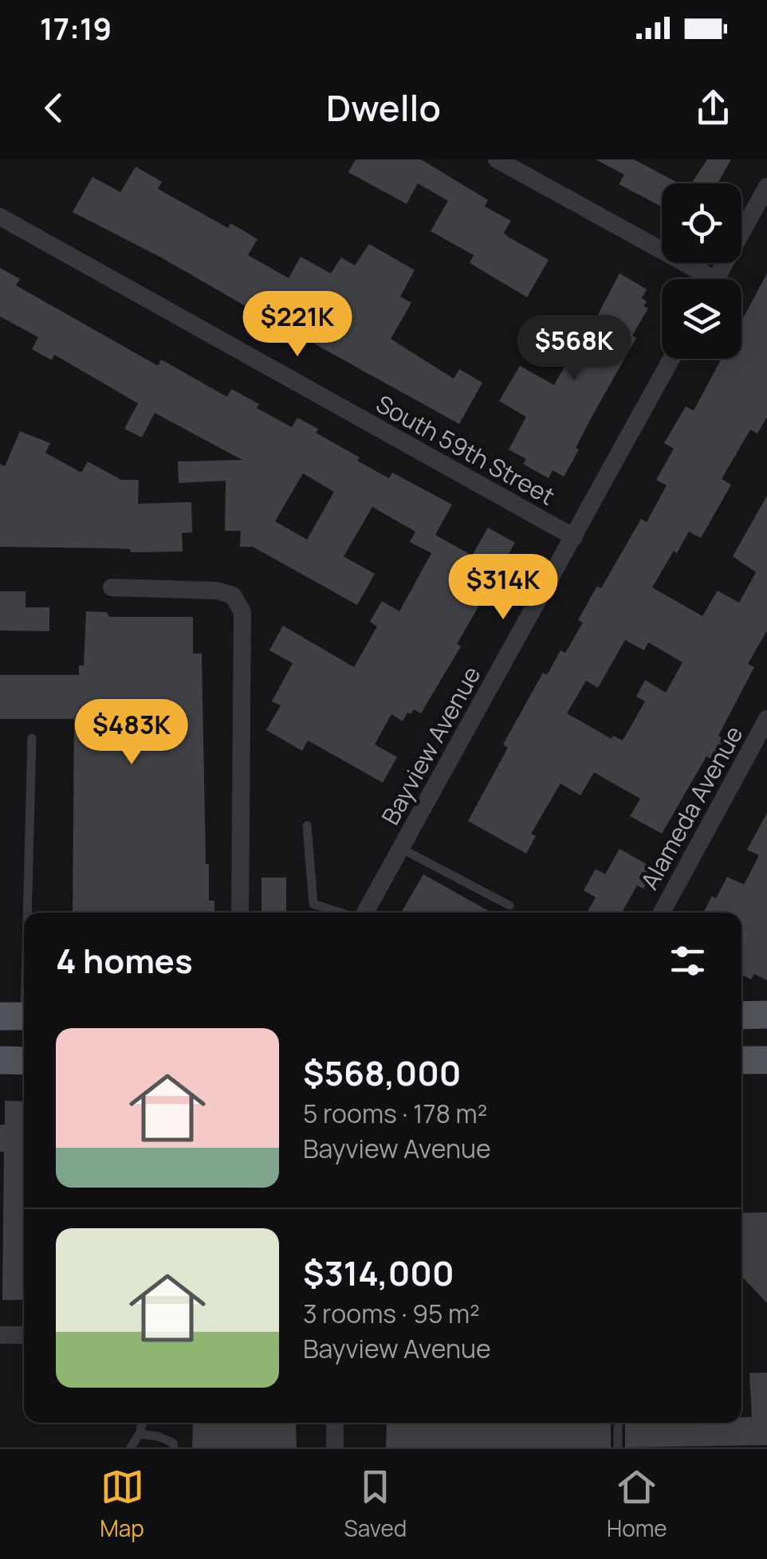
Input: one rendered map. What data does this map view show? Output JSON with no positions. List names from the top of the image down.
{
  "streets": {
    "street": ["South 59th Street", "Bayview Avenue", "Alameda Avenue"]
  },
  "crossings": [
    ["South 59th Street", "Bayview Avenue"]
  ],
  "page": {
    "status": "17:19",
    "header": "Dwello",
    "price": [
      "$221K",
      "$568K",
      "$314K",
      "$483K"
    ],
    "heading": "4 homes",
    "list": [
      {
        "name": "$568,000",
        "note": "5 rooms · 178 m² · Bayview Avenue"
      },
      {
        "name": "$314,000",
        "note": "3 rooms · 95 m² · Bayview Avenue"
      }
    ],
    "tabs": ["Map", "Saved", "Home"]
  }
}
